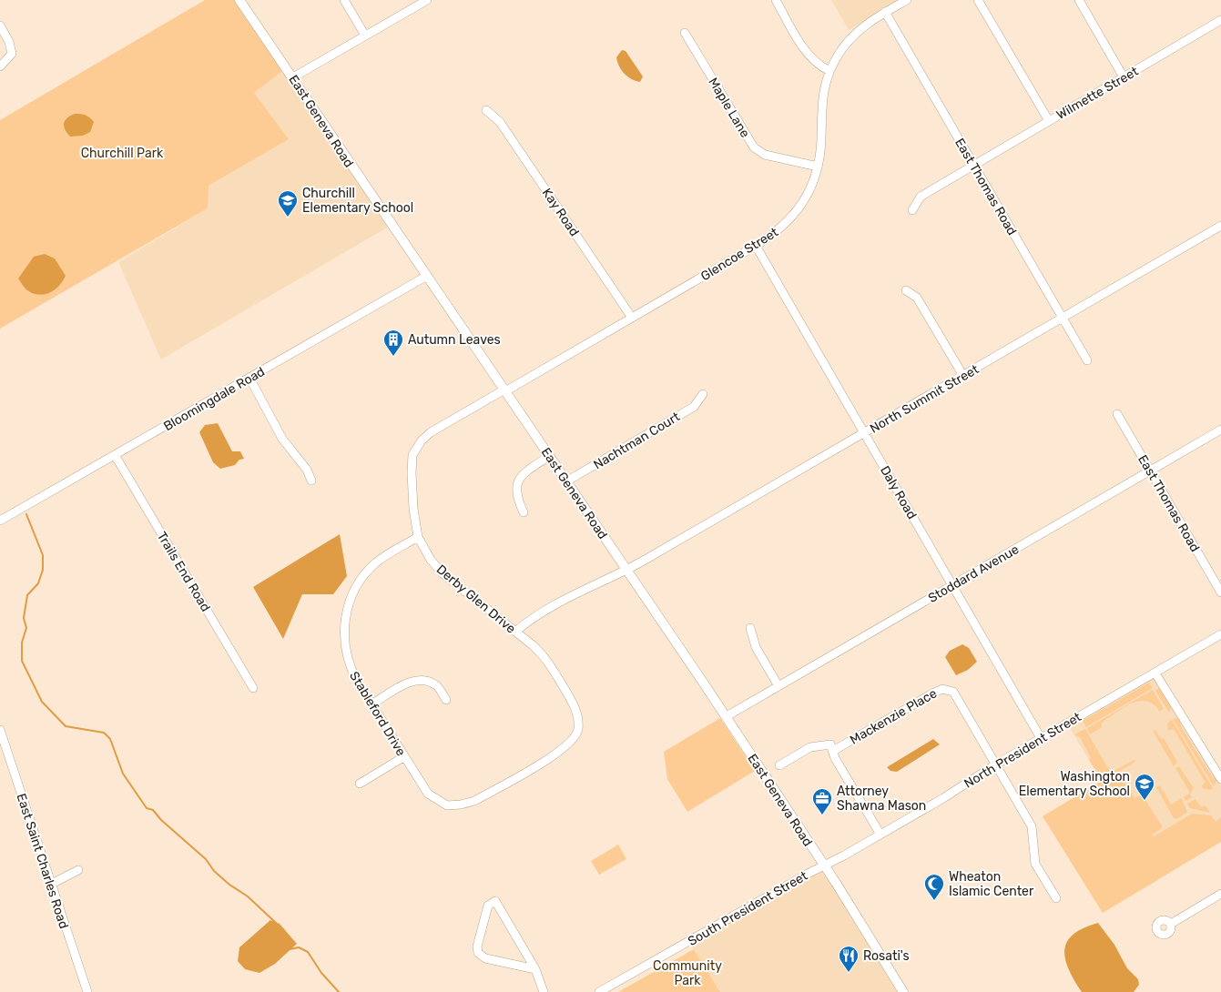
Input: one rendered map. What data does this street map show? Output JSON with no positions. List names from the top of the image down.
{
  "streets": {
    "main road": ["East Geneva Road"],
    "street": [
      "Wilmette Street",
      "Maple Lane",
      "East Thomas Road",
      "Kay Road",
      "Glencoe Street",
      "Bloomingdale Road",
      "North Summit Street",
      "Nachtman Court",
      "Daly Road",
      "Trails End Road",
      "Stoddard Avenue",
      "Derby Glen Drive",
      "Stableford Drive",
      "Mackenzie Place",
      "North President Street",
      "East Saint Charles Road",
      "South President Street"
    ]
  },
  "crossings": [
    ["Wilmette Street", "East Thomas Road"],
    ["Maple Lane", "Glencoe Street"],
    ["East Geneva Road", "Glencoe Street"],
    ["East Geneva Road", "Bloomingdale Road"],
    ["East Geneva Road", "North Summit Street"],
    ["East Geneva Road", "Nachtman Court"],
    ["East Geneva Road", "Stoddard Avenue"],
    ["East Geneva Road", "North President Street"],
    ["East Geneva Road", "South President Street"],
    ["East Thomas Road", "Glencoe Street"],
    ["East Thomas Road", "North Summit Street"],
    ["East Thomas Road", "Stoddard Avenue"],
    ["Kay Road", "Glencoe Street"],
    ["Glencoe Street", "Daly Road"],
    ["Glencoe Street", "Derby Glen Drive"],
    ["Bloomingdale Road", "Trails End Road"],
    ["North Summit Street", "Daly Road"],
    ["North Summit Street", "Derby Glen Drive"],
    ["Daly Road", "Stoddard Avenue"],
    ["Daly Road", "North President Street"],
    ["Derby Glen Drive", "Stableford Drive"],
    ["Mackenzie Place", "North President Street"],
    ["North President Street", "South President Street"]
  ],
  "parks": ["Churchill Park", "Community Park"],
  "places": {
    "school or university": ["Churchill Elementary School", "Washington Elementary School"],
    "building": ["Autumn Leaves"],
    "office": ["Attorney Shawna Mason"],
    "mosque": ["Wheaton Islamic Center"],
    "restaurant": ["Rosati's"]
  }
}
